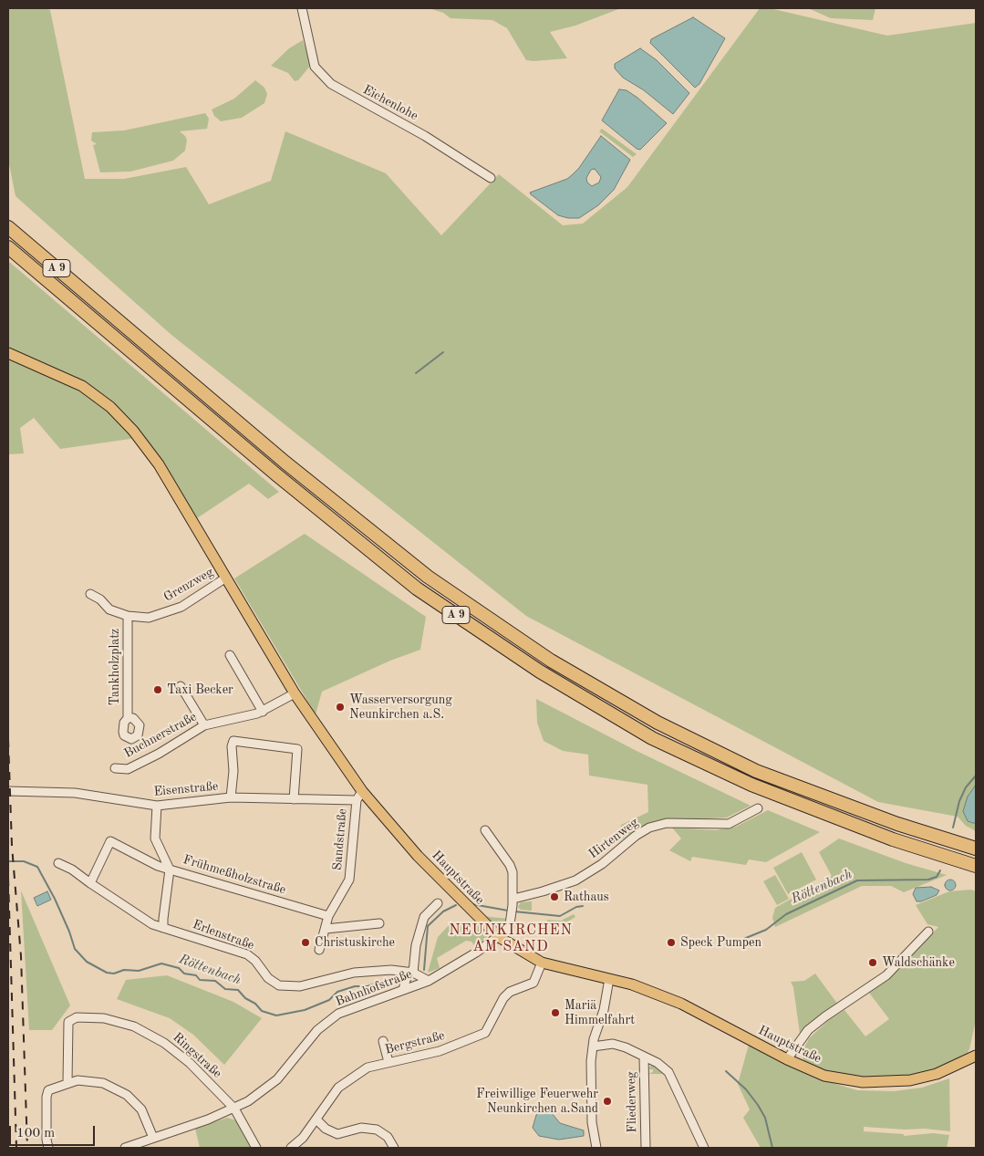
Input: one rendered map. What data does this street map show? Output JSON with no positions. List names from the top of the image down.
{
  "streets": {
    "highway": ["A 9"],
    "main road": ["Hauptstraße"],
    "street": [
      "Eichenlohe",
      "Grenzweg",
      "Tankholzplatz",
      "Buchnerstraße",
      "Eisenstraße",
      "Hirtenweg",
      "Sandstraße",
      "Frühmeßholzstraße",
      "Erlenstraße",
      "Bahnhofstraße",
      "Bergstraße",
      "Ringstraße",
      "Fliederweg"
    ]
  },
  "crossings": [
    ["Grenzweg", "Tankholzplatz"],
    ["Grenzweg", "Hauptstraße"],
    ["Buchnerstraße", "Hauptstraße"],
    ["Eisenstraße", "Sandstraße"],
    ["Eisenstraße", "Frühmeßholzstraße"],
    ["Eisenstraße", "Hauptstraße"],
    ["Sandstraße", "Frühmeßholzstraße"],
    ["Sandstraße", "Hauptstraße"],
    ["Hauptstraße", "Bahnhofstraße"],
    ["Hauptstraße", "Bergstraße"],
    ["Erlenstraße", "Bahnhofstraße"],
    ["Bahnhofstraße", "Ringstraße"]
  ],
  "districts": ["NEUNKIRCHEN AM SAND"],
  "water": ["Röttenbach"],
  "places": [
    "Taxi Becker",
    "Wasserversorgung Neunkirchen a.S.",
    "Rathaus",
    "Christuskirche",
    "Speck Pumpen",
    "Waldschänke",
    "Mariä Himmelfahrt",
    "Freiwillige Feuerwehr Neunkirchen a.Sand"
  ],
  "scale_bar": "100 m"
}
